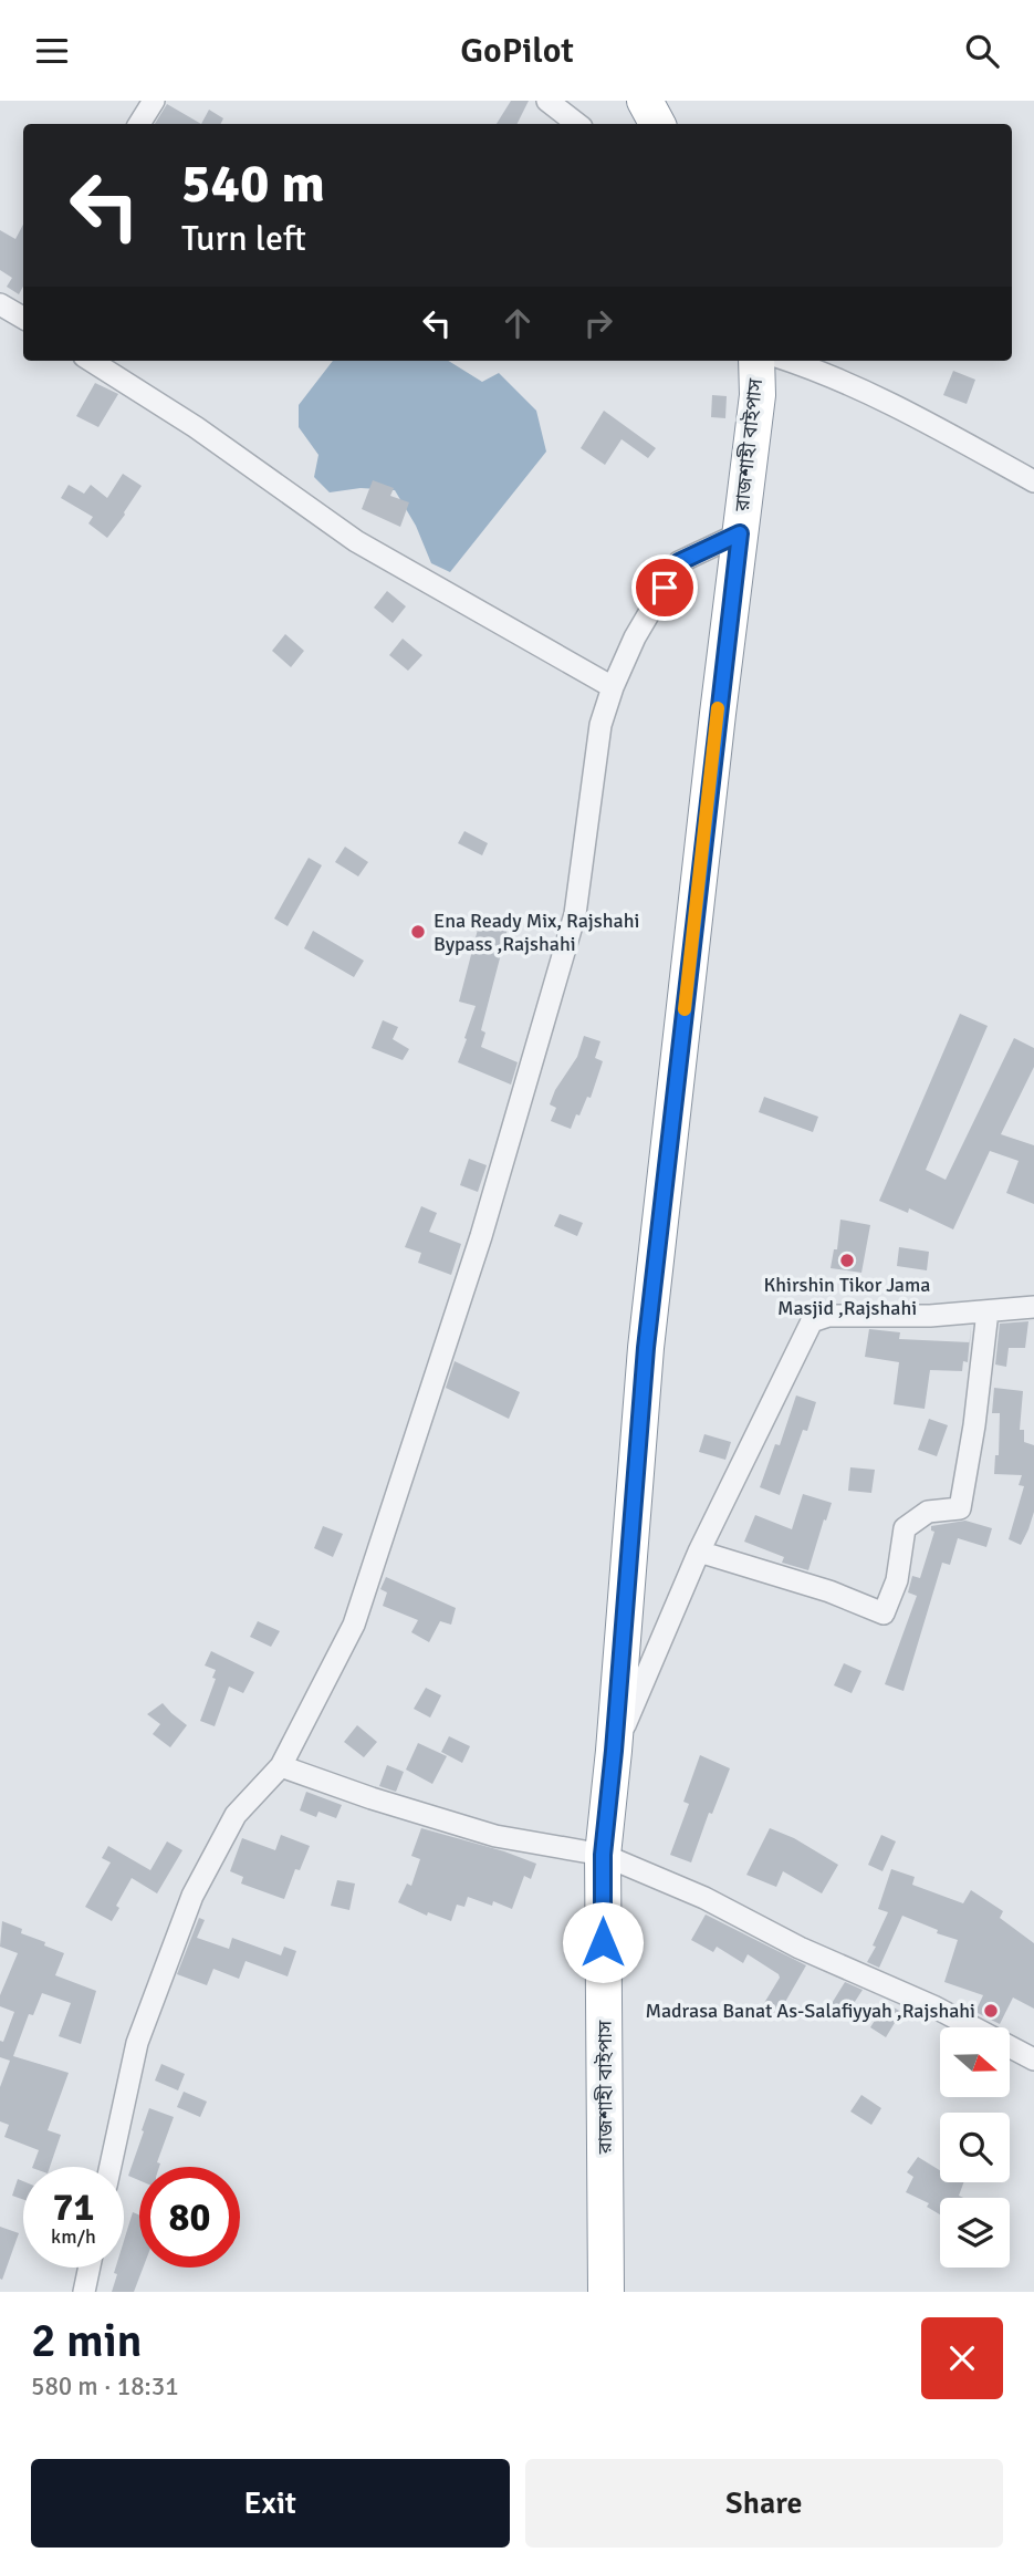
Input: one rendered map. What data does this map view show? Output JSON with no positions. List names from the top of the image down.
{
  "streets": {
    "highway": ["রাজশাহী বাইপাস"]
  },
  "places": ["Ena Ready Mix, Rajshahi Bypass ,Rajshahi", "Khirshin Tikor Jama Masjid ,Rajshahi", "Madrasa Banat As-Salafiyyah ,Rajshahi"],
  "north": "right",
  "page": {
    "header": "GoPilot",
    "turn": ["540 m", "Turn left"],
    "speed": "71 km/h",
    "limit": "80",
    "heading": ["2 min", "580 m · 18:31"],
    "buttons": ["Exit", "Share"]
  }
}
